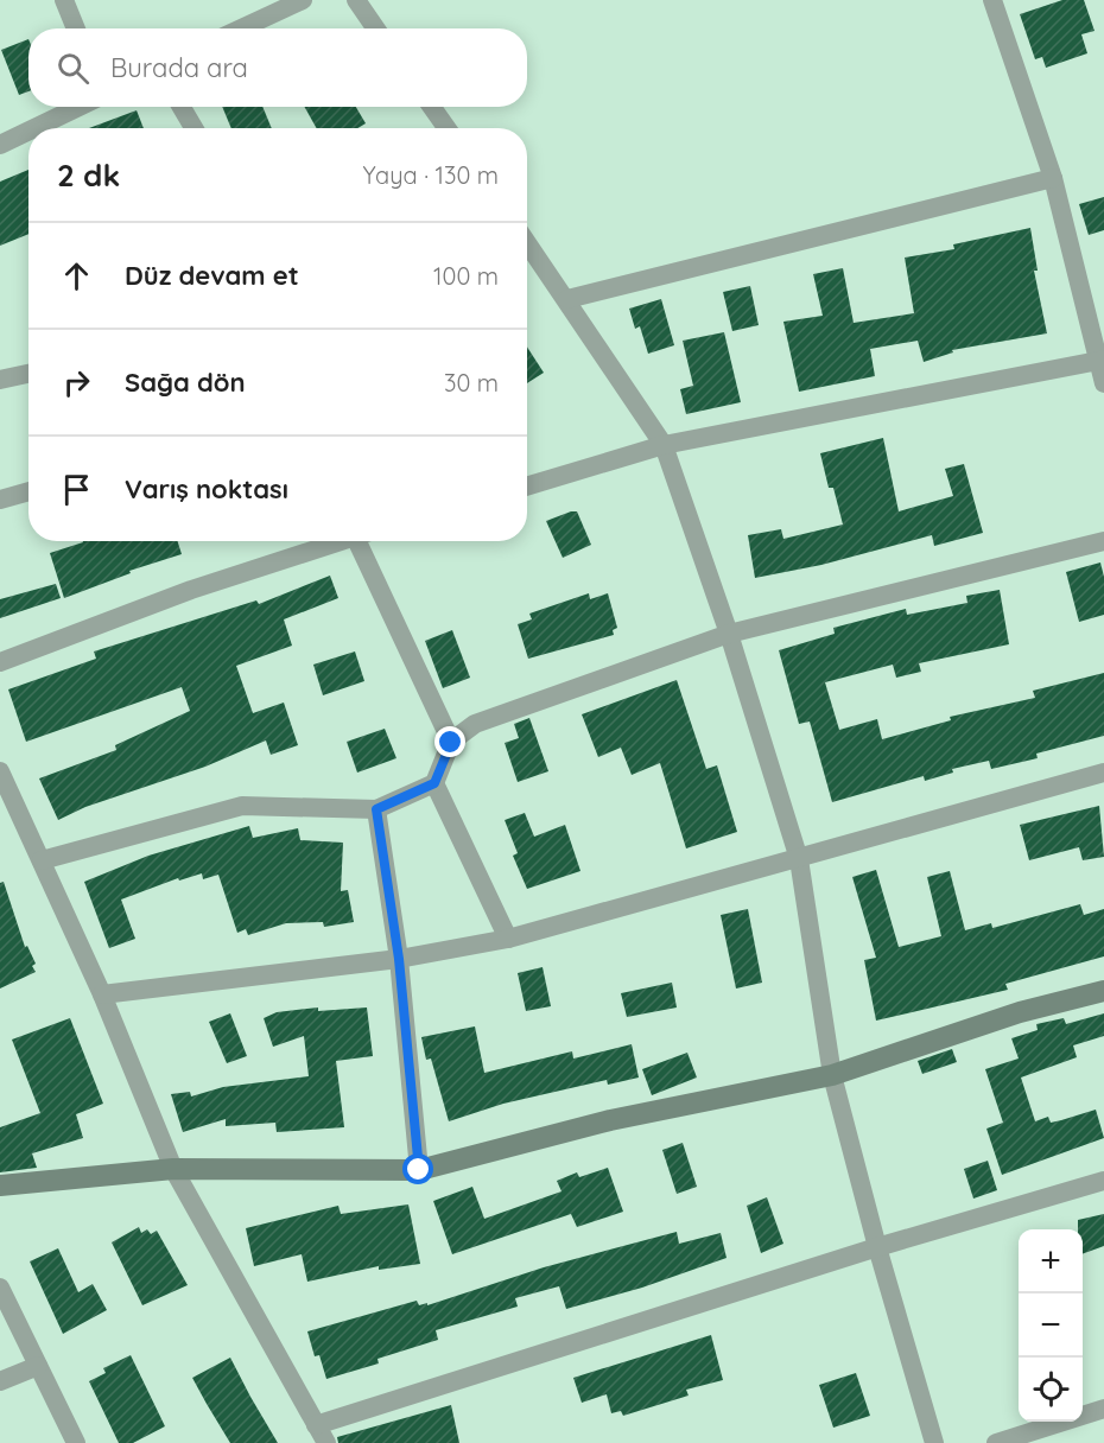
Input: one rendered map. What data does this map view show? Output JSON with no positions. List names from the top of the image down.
{
  "page": {
    "search": "Burada ara",
    "heading": ["2 dk", "Yaya · 130 m"],
    "list": [
      ["Düz devam et", "100 m"],
      ["Sağa dön", "30 m"],
      "Varış noktası"
    ],
    "map_buttons": ["+", "−"]
  }
}
